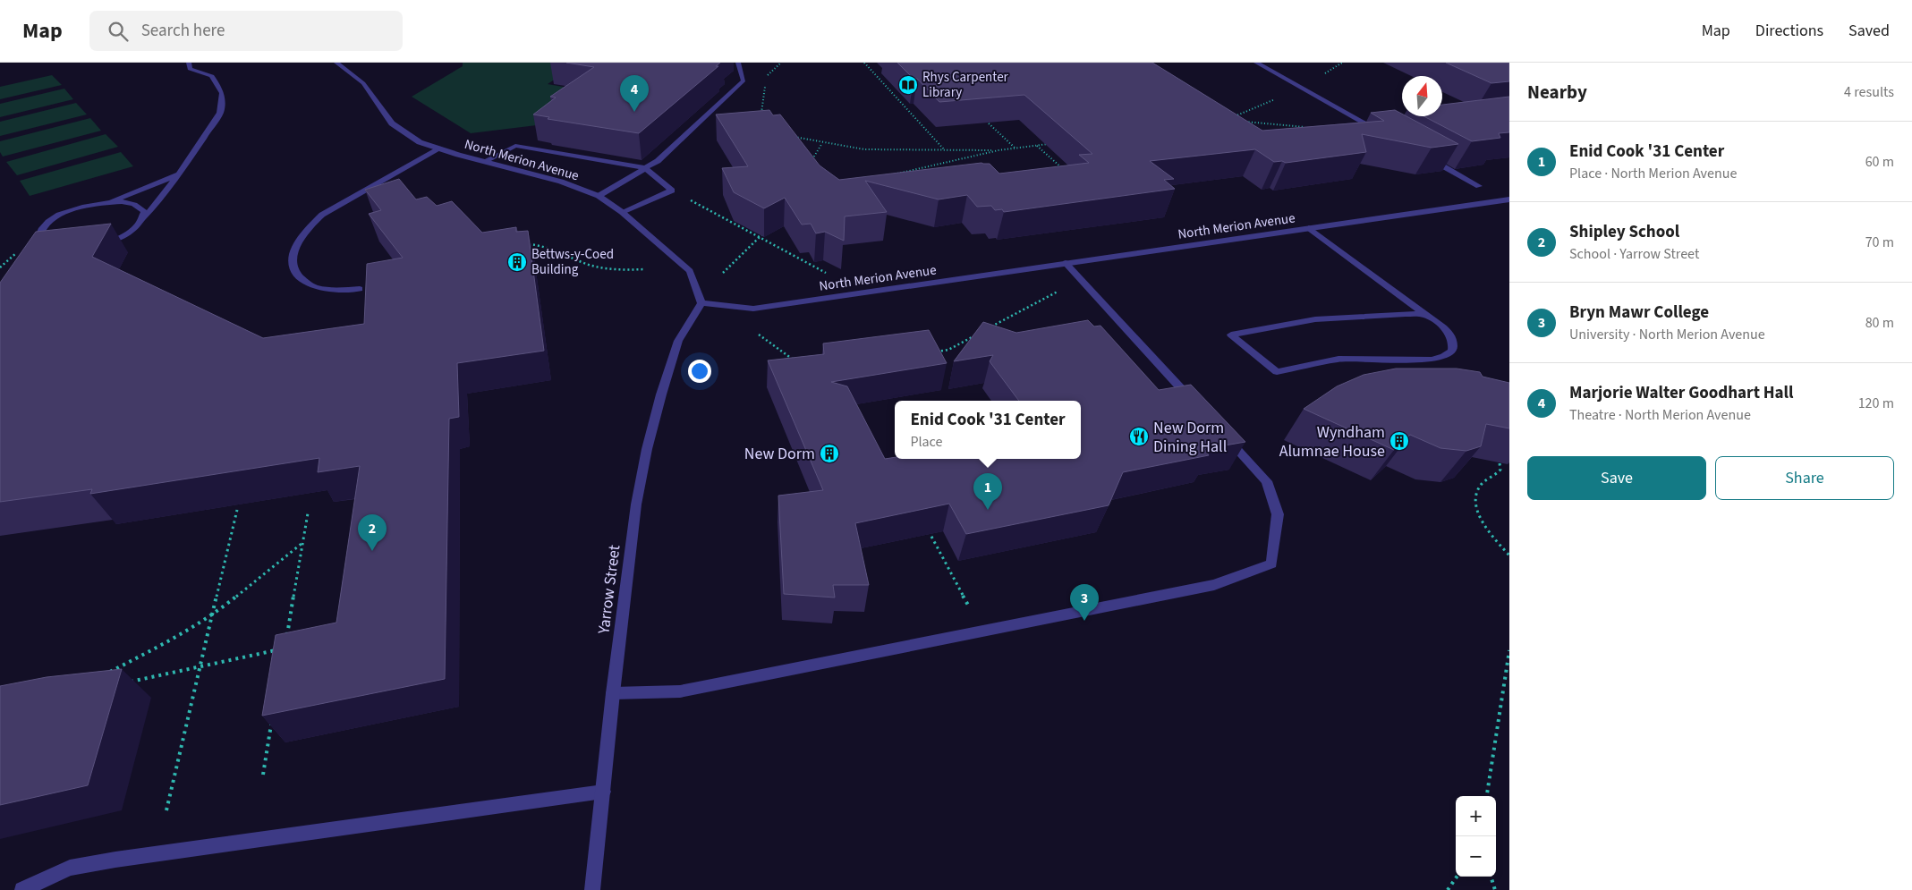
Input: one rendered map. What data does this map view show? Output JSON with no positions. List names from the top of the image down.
{
  "streets": {
    "street": ["North Merion Avenue", "Yarrow Street"]
  },
  "crossings": [
    ["North Merion Avenue", "Yarrow Street"]
  ],
  "places": {
    "library": ["Rhys Carpenter Library"],
    "building": ["Bettws-y-Coed Building", "Wyndham Alumnae House", "New Dorm"],
    "restaurant": ["New Dorm Dining Hall"]
  },
  "north": "top",
  "page": {
    "header": "Map",
    "search": "Search here",
    "nav": ["Map", "Directions", "Saved"],
    "heading": ["Nearby", "4 results"],
    "pins": [
      "4",
      "1",
      "2",
      "3"
    ],
    "list": [
      {
        "mark": "1",
        "name": "Enid Cook '31 Center",
        "note": "Place · North Merion Avenue",
        "value": "60 m"
      },
      {
        "mark": "2",
        "name": "Shipley School",
        "note": "School · Yarrow Street",
        "value": "70 m"
      },
      {
        "mark": "3",
        "name": "Bryn Mawr College",
        "note": "University · North Merion Avenue",
        "value": "80 m"
      },
      {
        "mark": "4",
        "name": "Marjorie Walter Goodhart Hall",
        "note": "Theatre · North Merion Avenue",
        "value": "120 m"
      }
    ],
    "popup": ["Enid Cook '31 Center", "Place"],
    "buttons": ["Save", "Share"],
    "map_buttons": ["+", "−"]
  }
}
